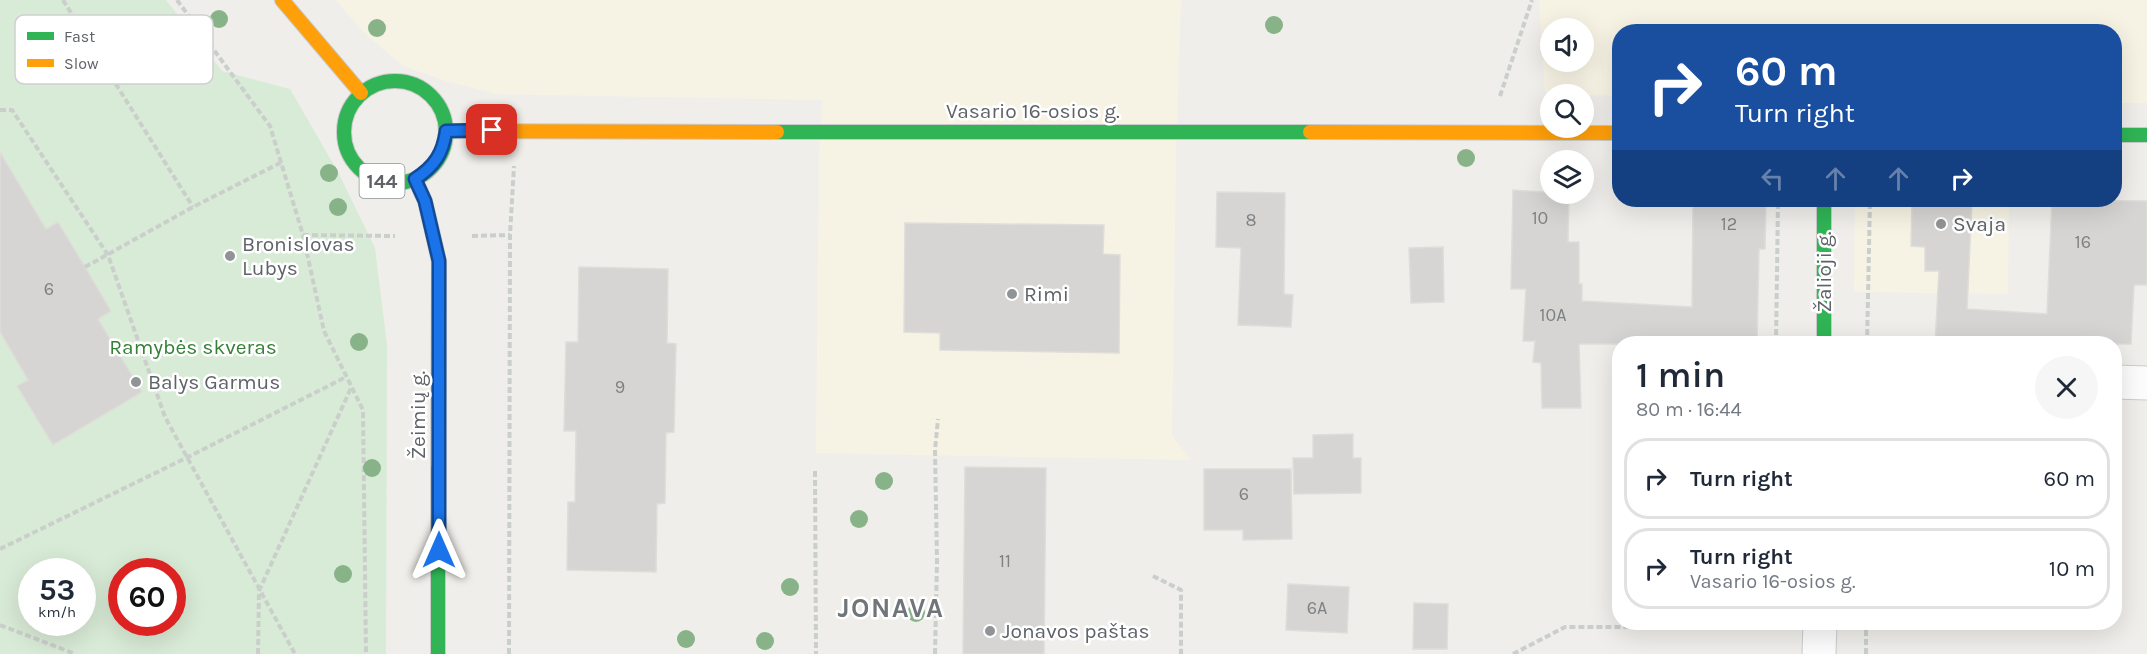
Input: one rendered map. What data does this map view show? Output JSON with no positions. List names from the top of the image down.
{
  "streets": {
    "main road": [
      "Vasario 16-osios g.",
      "144",
      "Žalioji g.",
      "Žeimių g."
    ]
  },
  "crossings": [
    ["Vasario 16-osios g.", "144"],
    ["Vasario 16-osios g.", "Žeimių g."],
    ["144", "Žeimių g."]
  ],
  "districts": ["JONAVA"],
  "parks": ["Ramybės skveras"],
  "places": [
    "Svaja",
    "Bronislovas Lubys",
    "Rimi",
    "Balys Garmus",
    "Jonavos paštas"
  ],
  "house_numbers": [
    "10",
    "8",
    "12",
    "16",
    "6",
    "10A",
    "9",
    "6",
    "11",
    "6A"
  ],
  "legend": ["Fast", "Slow"],
  "page": {
    "turn": ["60 m", "Turn right"],
    "heading": ["1 min", "80 m · 16:44"],
    "list": [
      {
        "name": "Turn right",
        "value": "60 m"
      },
      {
        "name": "Turn right",
        "note": "Vasario 16-osios g.",
        "value": "10 m"
      }
    ],
    "speed": "53 km/h",
    "limit": "60"
  }
}
